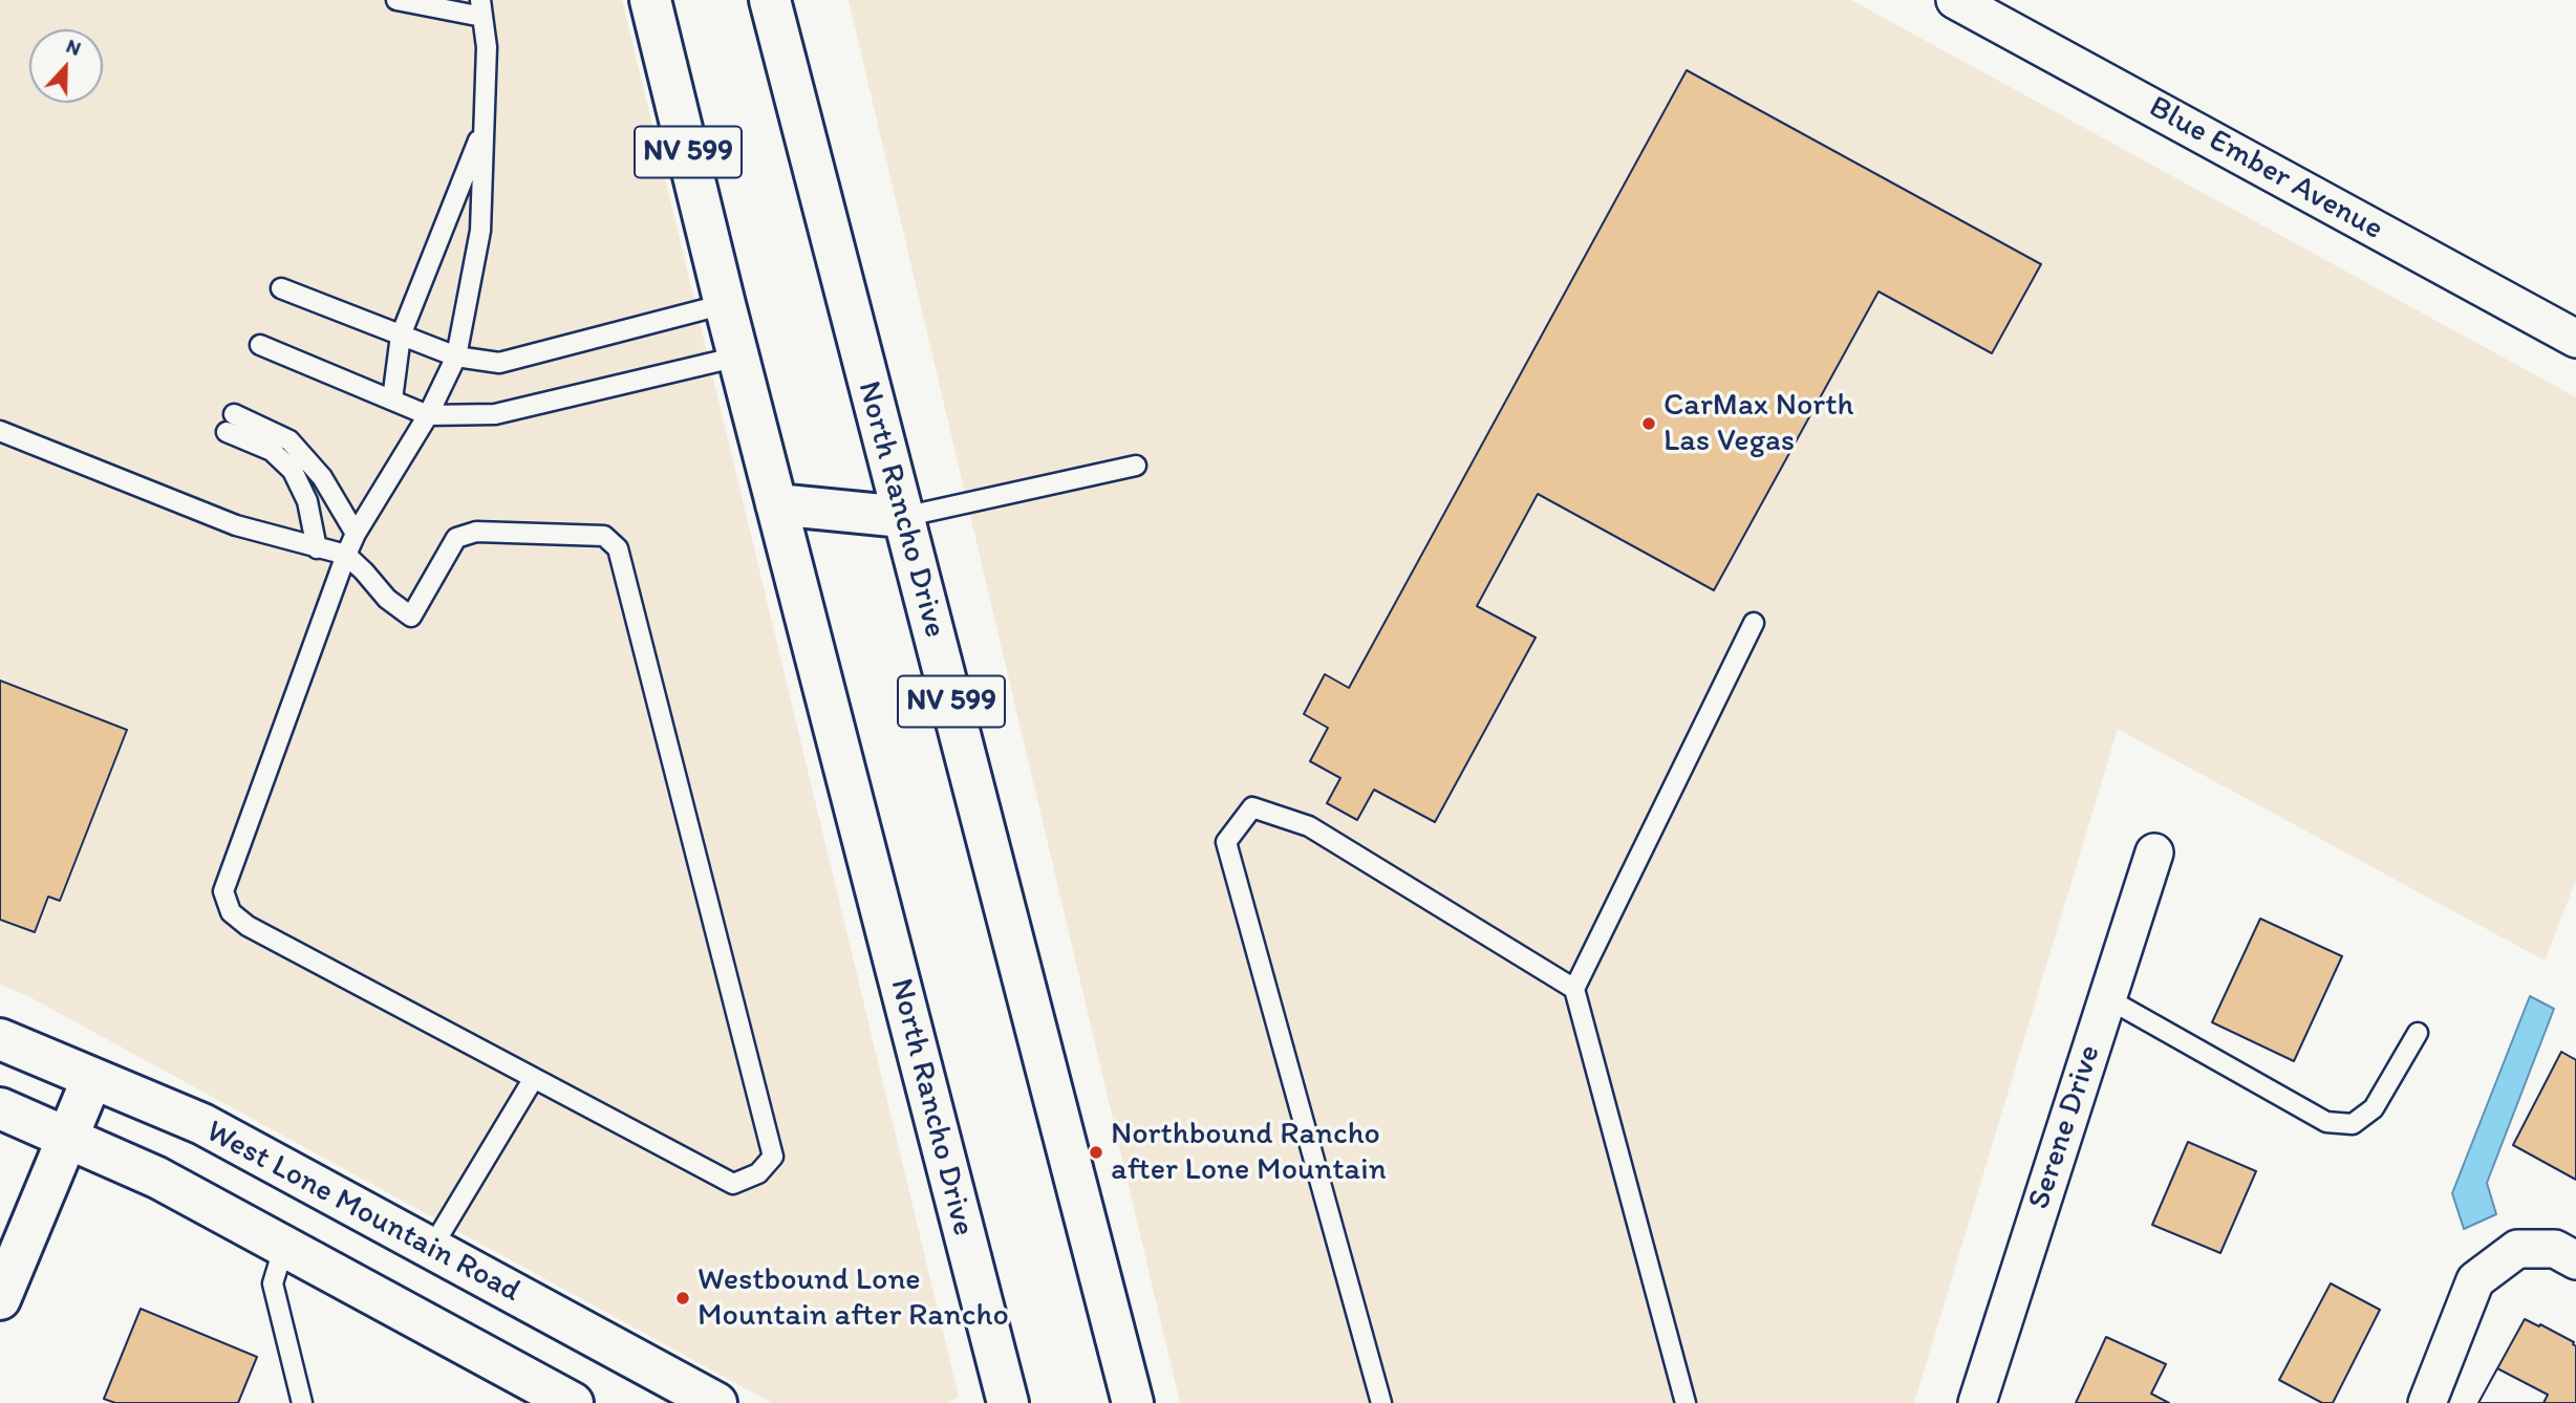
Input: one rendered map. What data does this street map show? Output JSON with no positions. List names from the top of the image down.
{
  "streets": {
    "main road": ["NV 599", "North Rancho Drive", "West Lone Mountain Road"],
    "street": ["Blue Ember Avenue", "Serene Drive"]
  },
  "places": ["CarMax North Las Vegas", "Northbound Rancho after Lone Mountain", "Westbound Lone Mountain after Rancho"],
  "north": "top"
}
